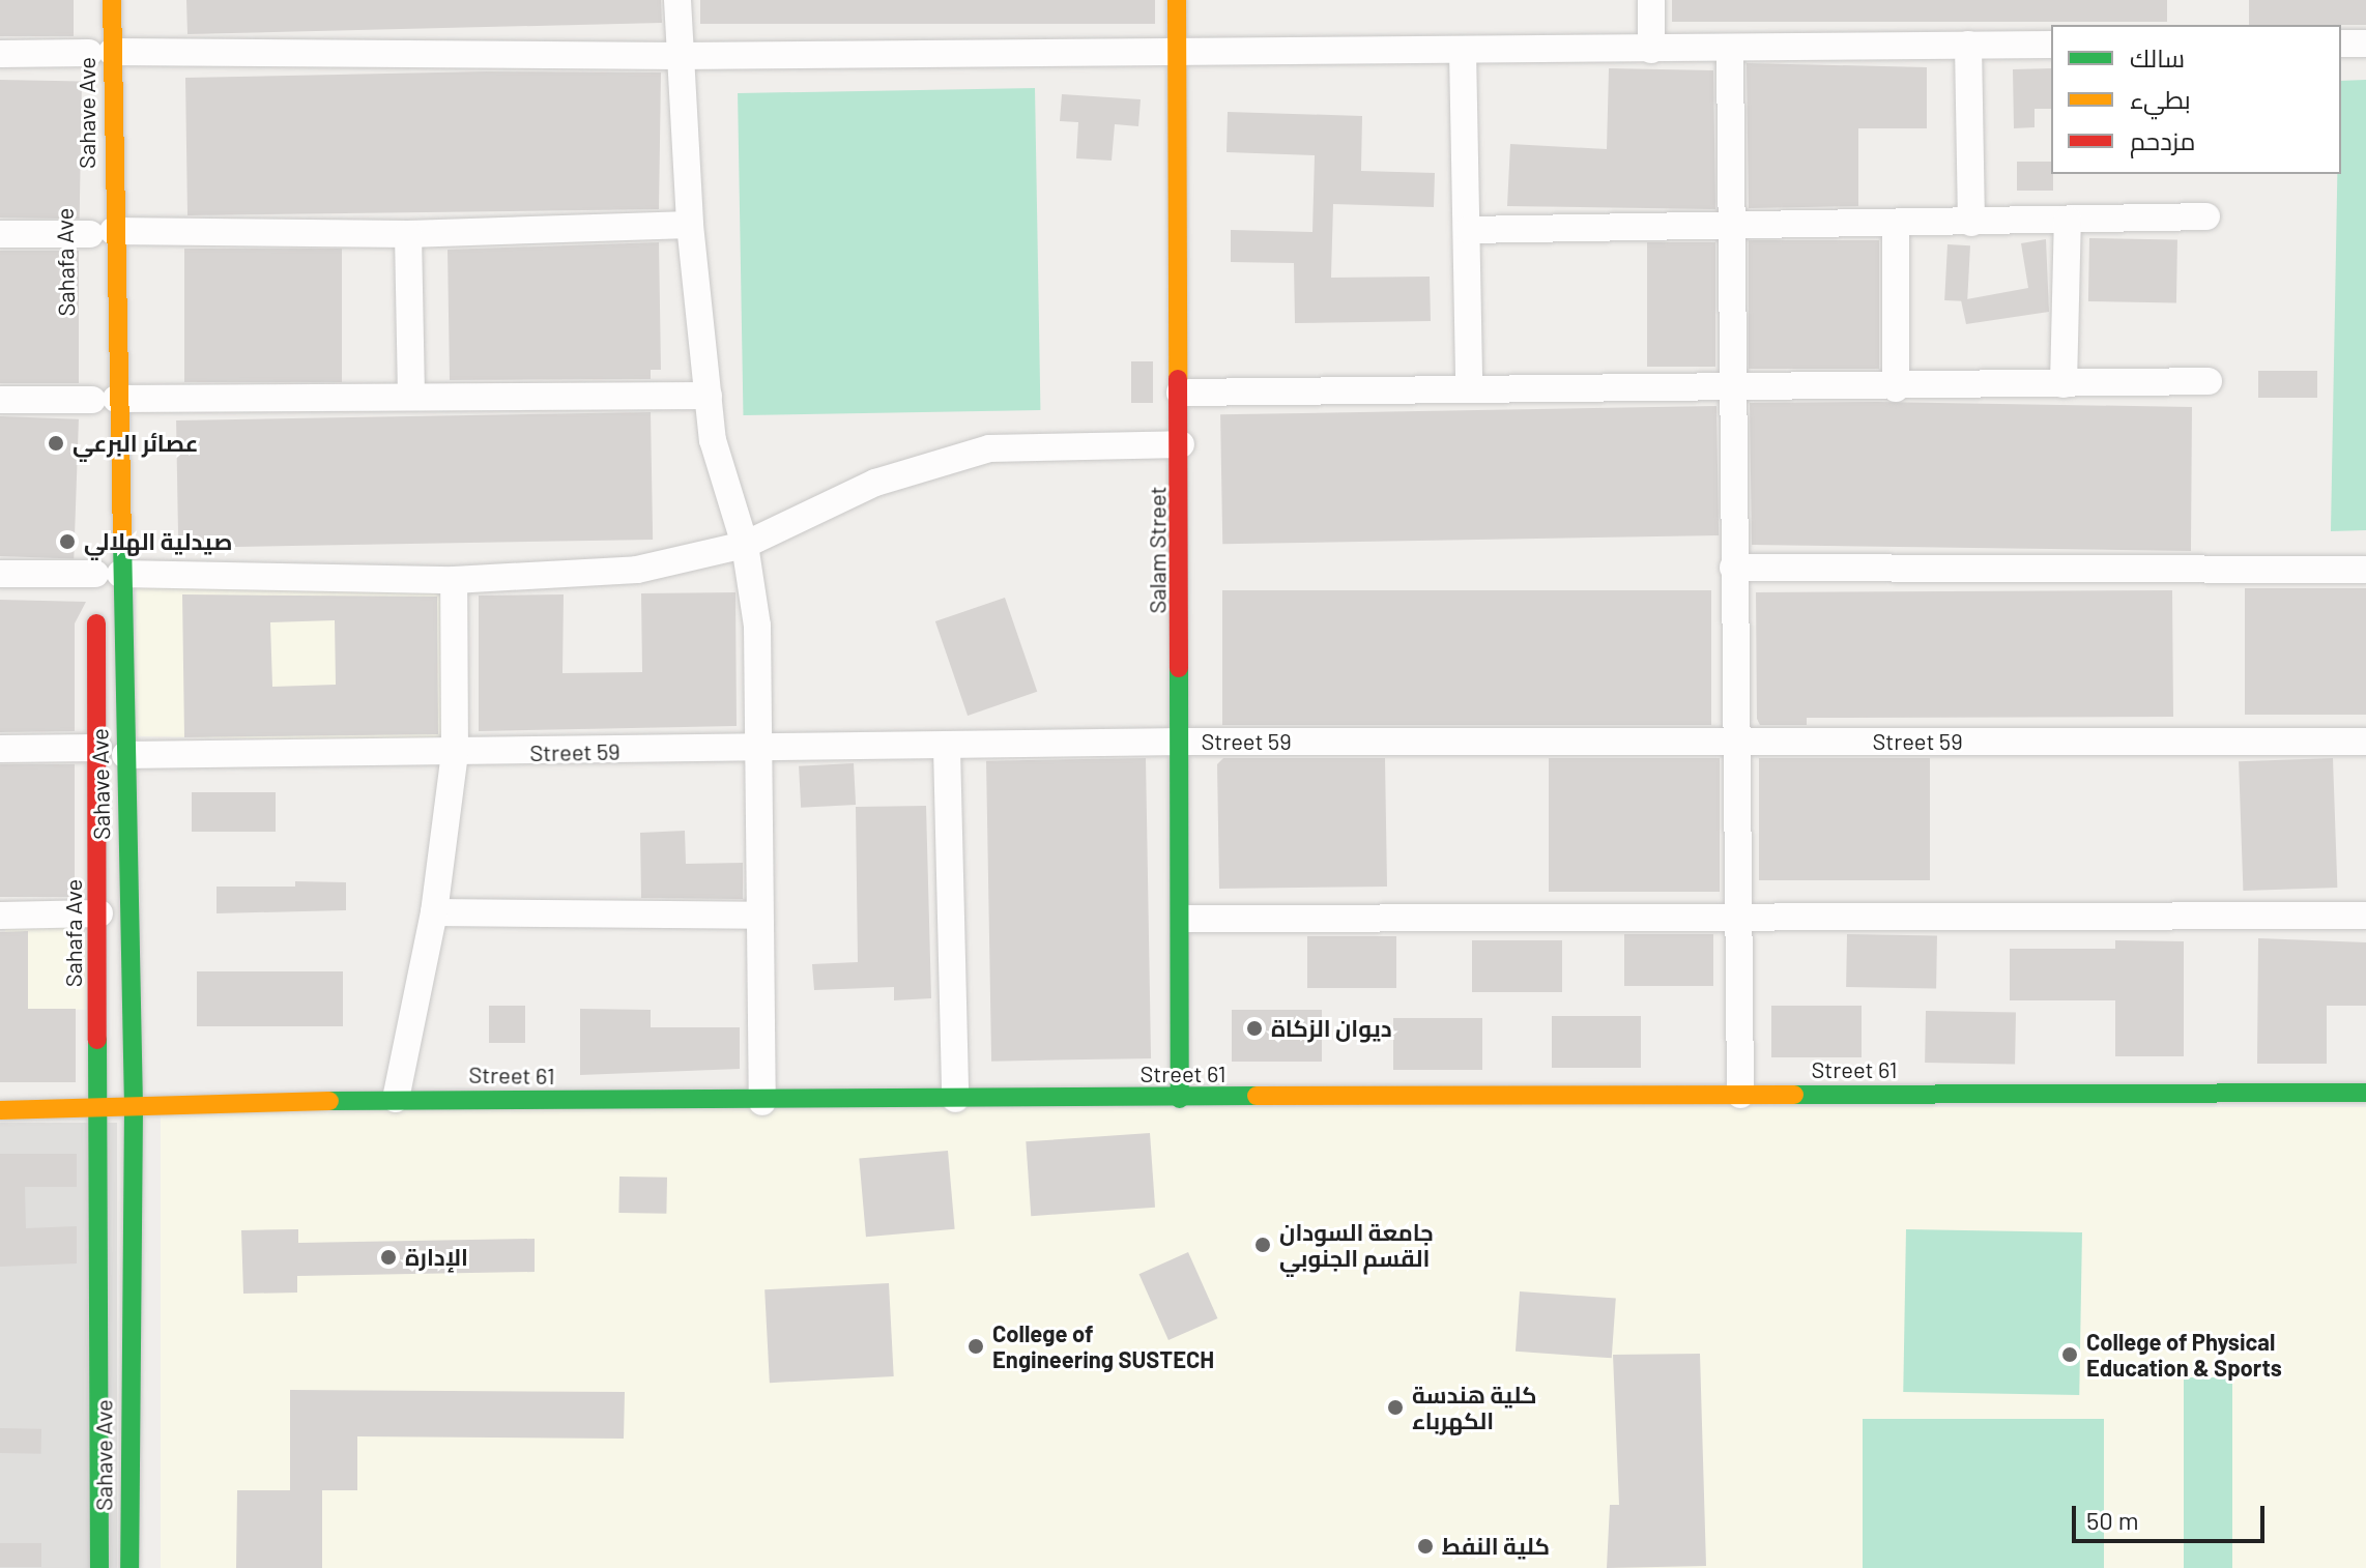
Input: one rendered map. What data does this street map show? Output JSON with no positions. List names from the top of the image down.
{
  "streets": {
    "street": [
      "Sahave Ave",
      "Sahafa Ave",
      "Salam Street",
      "Street 59",
      "Street 61"
    ]
  },
  "crossings": [
    ["Sahave Ave", "Sahafa Ave"],
    ["Sahave Ave", "Street 59"],
    ["Sahave Ave", "Street 61"],
    ["Sahafa Ave", "Street 61"],
    ["Salam Street", "Street 59"],
    ["Salam Street", "Street 61"]
  ],
  "places": [
    "عصائر البرعي",
    "صيدلية الهلالي",
    "ديوان الزكاة",
    "جامعة السودان القسم الجنوبي",
    "الإدارة",
    "College of Engineering SUSTECH",
    "College of Physical Education & Sports",
    "كلية هندسة الكهرباء",
    "كلية النفط"
  ],
  "legend": ["سالك", "بطيء", "مزدحم"],
  "scale_bar": "50 m"
}
